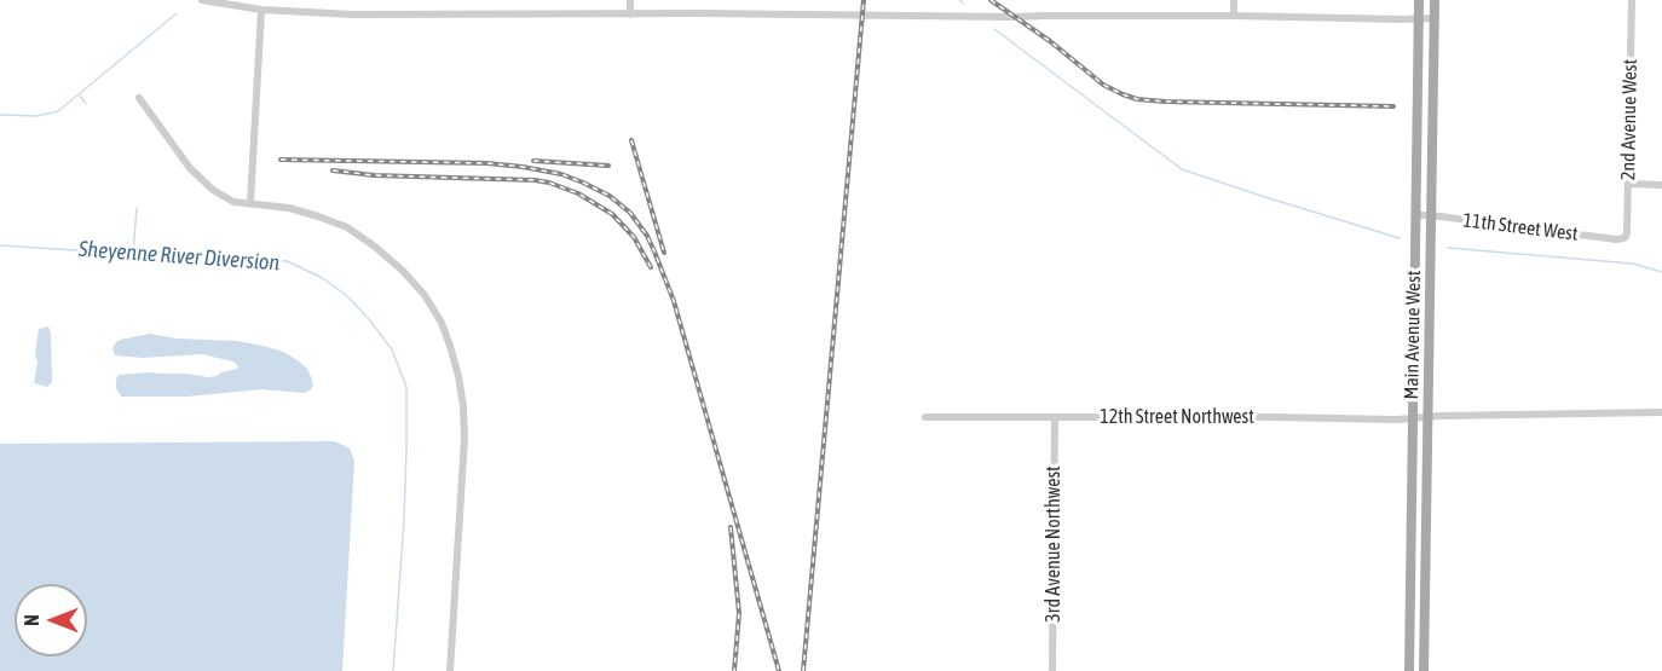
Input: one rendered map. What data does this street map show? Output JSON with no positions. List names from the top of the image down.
{
  "streets": {
    "main road": ["Main Avenue West"],
    "street": [
      "2nd Avenue West",
      "11th Street West",
      "12th Street Northwest",
      "3rd Avenue Northwest"
    ]
  },
  "crossings": [
    ["2nd Avenue West", "11th Street West"],
    ["11th Street West", "Main Avenue West"],
    ["Main Avenue West", "12th Street Northwest"],
    ["12th Street Northwest", "3rd Avenue Northwest"]
  ],
  "water": ["Sheyenne River Diversion"],
  "north": "left"
}
